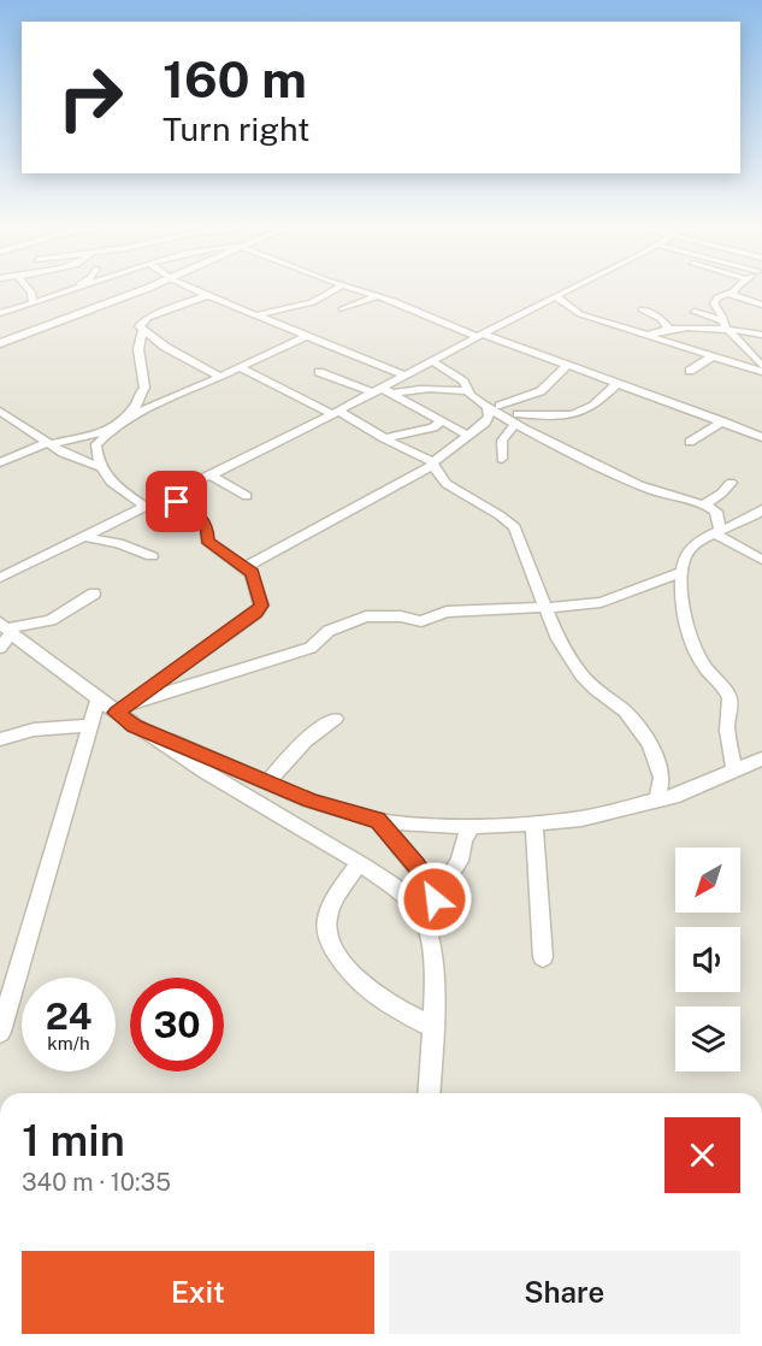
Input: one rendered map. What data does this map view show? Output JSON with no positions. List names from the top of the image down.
{
  "north": "bottom left",
  "page": {
    "turn": ["160 m", "Turn right"],
    "speed": "24 km/h",
    "limit": "30",
    "heading": ["1 min", "340 m · 10:35"],
    "buttons": ["Exit", "Share"]
  }
}
